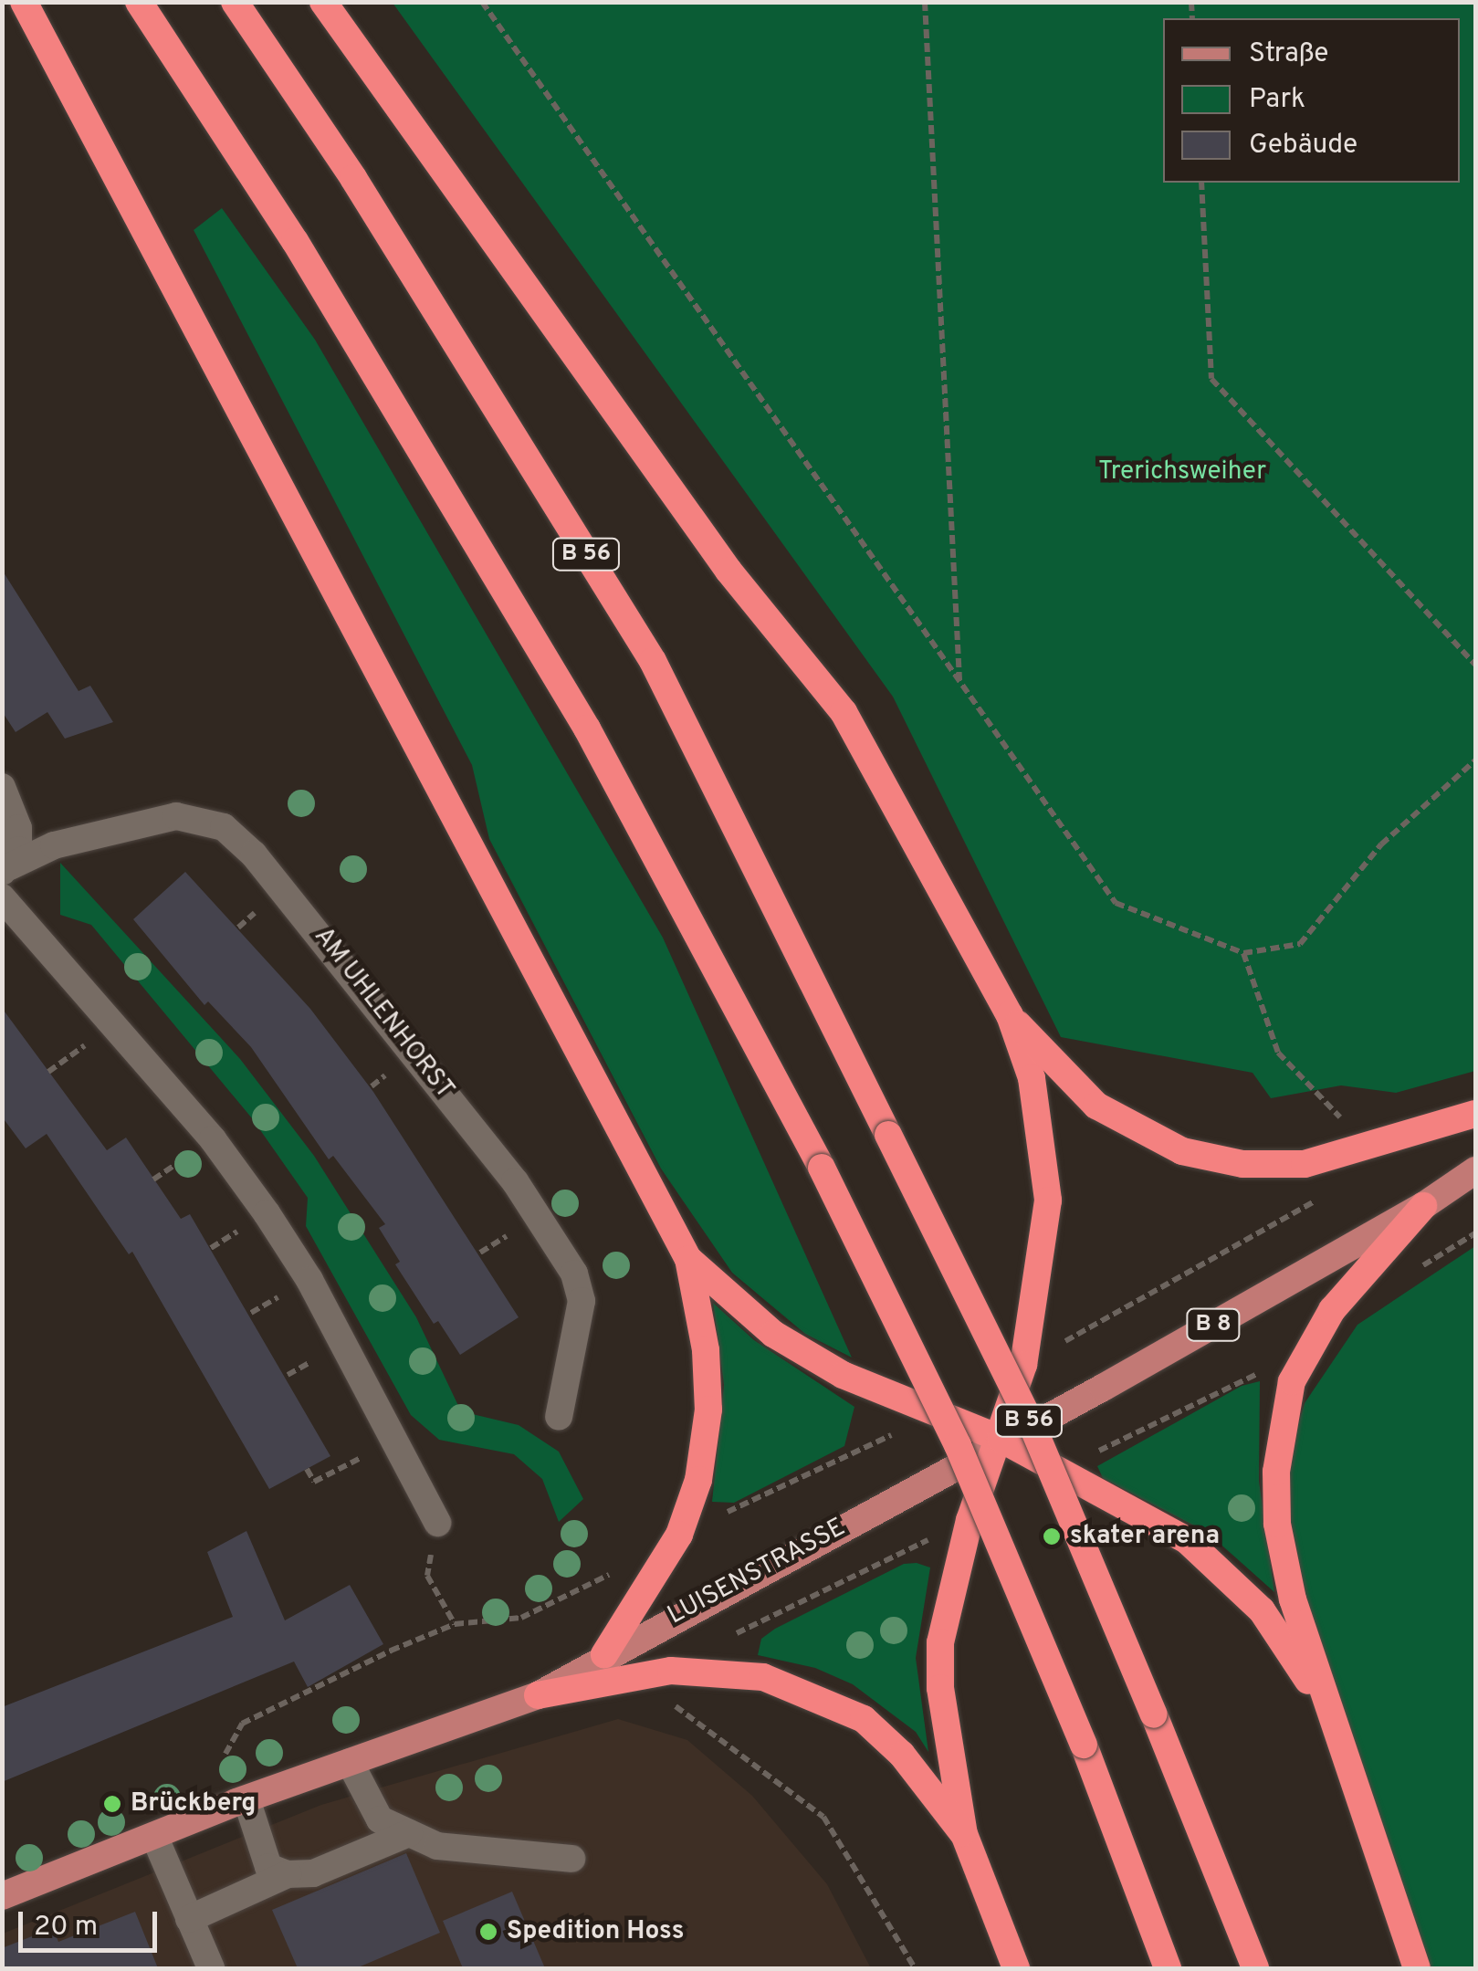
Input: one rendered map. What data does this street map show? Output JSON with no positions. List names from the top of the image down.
{
  "streets": {
    "highway": ["B 56"],
    "main road": ["B 8", "LUISENSTRASSE"],
    "street": ["AM UHLENHORST"]
  },
  "parks": ["Trerichsweiher"],
  "places": ["skater arena", "Brückberg", "Spedition Hoss"],
  "legend": ["Straße", "Park", "Gebäude"],
  "scale_bar": "20 m"
}
